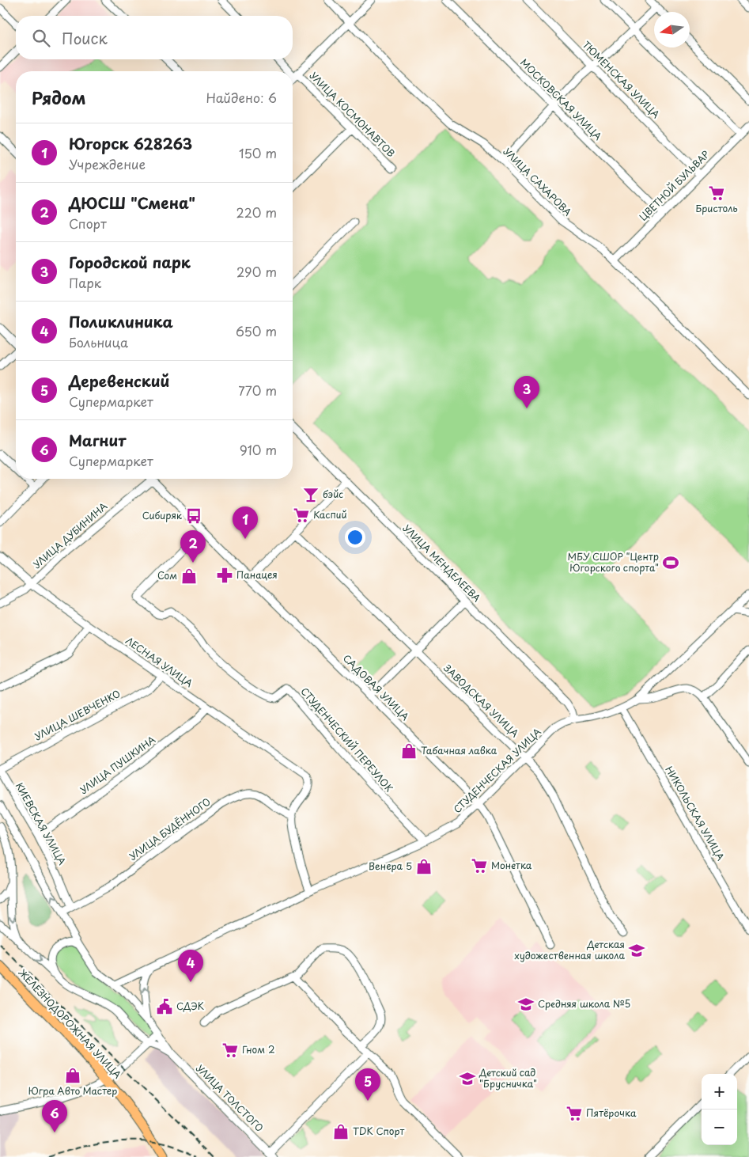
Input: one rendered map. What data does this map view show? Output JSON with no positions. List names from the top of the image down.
{
  "streets": {
    "main road": ["ЖЕЛЕЗНОДОРОЖНАЯ УЛИЦА"],
    "street": [
      "ТЮМЕНСКАЯ УЛИЦА",
      "МОСКОВСКАЯ УЛИЦА",
      "УЛИЦА КОСМОНАВТОВ",
      "УЛИЦА САХАРОВА",
      "ЦВЕТНОЙ БУЛЬВАР",
      "УЛИЦА ДУБИНИНА",
      "УЛИЦА МЕНДЕЛЕЕВА",
      "ЛЕСНАЯ УЛИЦА",
      "САДОВАЯ УЛИЦА",
      "ЗАВОДСКАЯ УЛИЦА",
      "УЛИЦА ШЕВЧЕНКО",
      "СТУДЕНЧЕСКИЙ ПЕРЕУЛОК",
      "УЛИЦА ПУШКИНА",
      "СТУДЕНЧЕСКАЯ УЛИЦА",
      "НИКОЛЬСКАЯ УЛИЦА",
      "КИЕВСКАЯ УЛИЦА",
      "УЛИЦА БУДЁННОГО",
      "УЛИЦА ТОЛСТОГО"
    ]
  },
  "crossings": [
    ["ТЮМЕНСКАЯ УЛИЦА", "ЦВЕТНОЙ БУЛЬВАР"],
    ["МОСКОВСКАЯ УЛИЦА", "ЦВЕТНОЙ БУЛЬВАР"],
    ["УЛИЦА САХАРОВА", "ЦВЕТНОЙ БУЛЬВАР"],
    ["УЛИЦА ДУБИНИНА", "ЛЕСНАЯ УЛИЦА"],
    ["УЛИЦА ДУБИНИНА", "САДОВАЯ УЛИЦА"],
    ["УЛИЦА МЕНДЕЛЕЕВА", "СТУДЕНЧЕСКАЯ УЛИЦА"],
    ["ЛЕСНАЯ УЛИЦА", "УЛИЦА ШЕВЧЕНКО"],
    ["ЛЕСНАЯ УЛИЦА", "УЛИЦА ПУШКИНА"],
    ["ЛЕСНАЯ УЛИЦА", "УЛИЦА БУДЁННОГО"],
    ["САДОВАЯ УЛИЦА", "СТУДЕНЧЕСКИЙ ПЕРЕУЛОК"],
    ["САДОВАЯ УЛИЦА", "СТУДЕНЧЕСКАЯ УЛИЦА"],
    ["ЗАВОДСКАЯ УЛИЦА", "СТУДЕНЧЕСКАЯ УЛИЦА"],
    ["СТУДЕНЧЕСКИЙ ПЕРЕУЛОК", "СТУДЕНЧЕСКАЯ УЛИЦА"],
    ["УЛИЦА ПУШКИНА", "КИЕВСКАЯ УЛИЦА"],
    ["СТУДЕНЧЕСКАЯ УЛИЦА", "НИКОЛЬСКАЯ УЛИЦА"],
    ["КИЕВСКАЯ УЛИЦА", "УЛИЦА БУДЁННОГО"]
  ],
  "places": {
    "supermarket": [
      "Бристоль",
      "Каспий",
      "Монетка",
      "Гном 2",
      "Пятёрочка"
    ],
    "bar": ["бэйс"],
    "bus stop": ["Сибиряк"],
    "sports": ["МБУ СШОР \"Центр Югорского спорта\""],
    "pharmacy": ["Панацея"],
    "shop": [
      "Сом",
      "Табачная лавка",
      "Венера 5",
      "Югра Авто Мастер",
      "TDK Спорт"
    ],
    "school or university": ["Детская художественная школа", "Средняя школа №5", "Детский сад \"Брусничка\""],
    "public building": ["СДЭК"]
  },
  "north": "left",
  "page": {
    "search": "Поиск",
    "heading": ["Рядом", "Найдено: 6"],
    "list": [
      {
        "mark": "1",
        "name": "Югорск 628263",
        "note": "Учреждение",
        "value": "150 m"
      },
      {
        "mark": "2",
        "name": "ДЮСШ \"Смена\"",
        "note": "Спорт",
        "value": "220 m"
      },
      {
        "mark": "3",
        "name": "Городской парк",
        "note": "Парк",
        "value": "290 m"
      },
      {
        "mark": "4",
        "name": "Поликлиника",
        "note": "Больница",
        "value": "650 m"
      },
      {
        "mark": "5",
        "name": "Деревенский",
        "note": "Супермаркет",
        "value": "770 m"
      },
      {
        "mark": "6",
        "name": "Магнит",
        "note": "Супермаркет",
        "value": "910 m"
      }
    ],
    "pins": [
      "3",
      "1",
      "2",
      "4",
      "5",
      "6"
    ],
    "map_buttons": ["+", "−"]
  }
}
